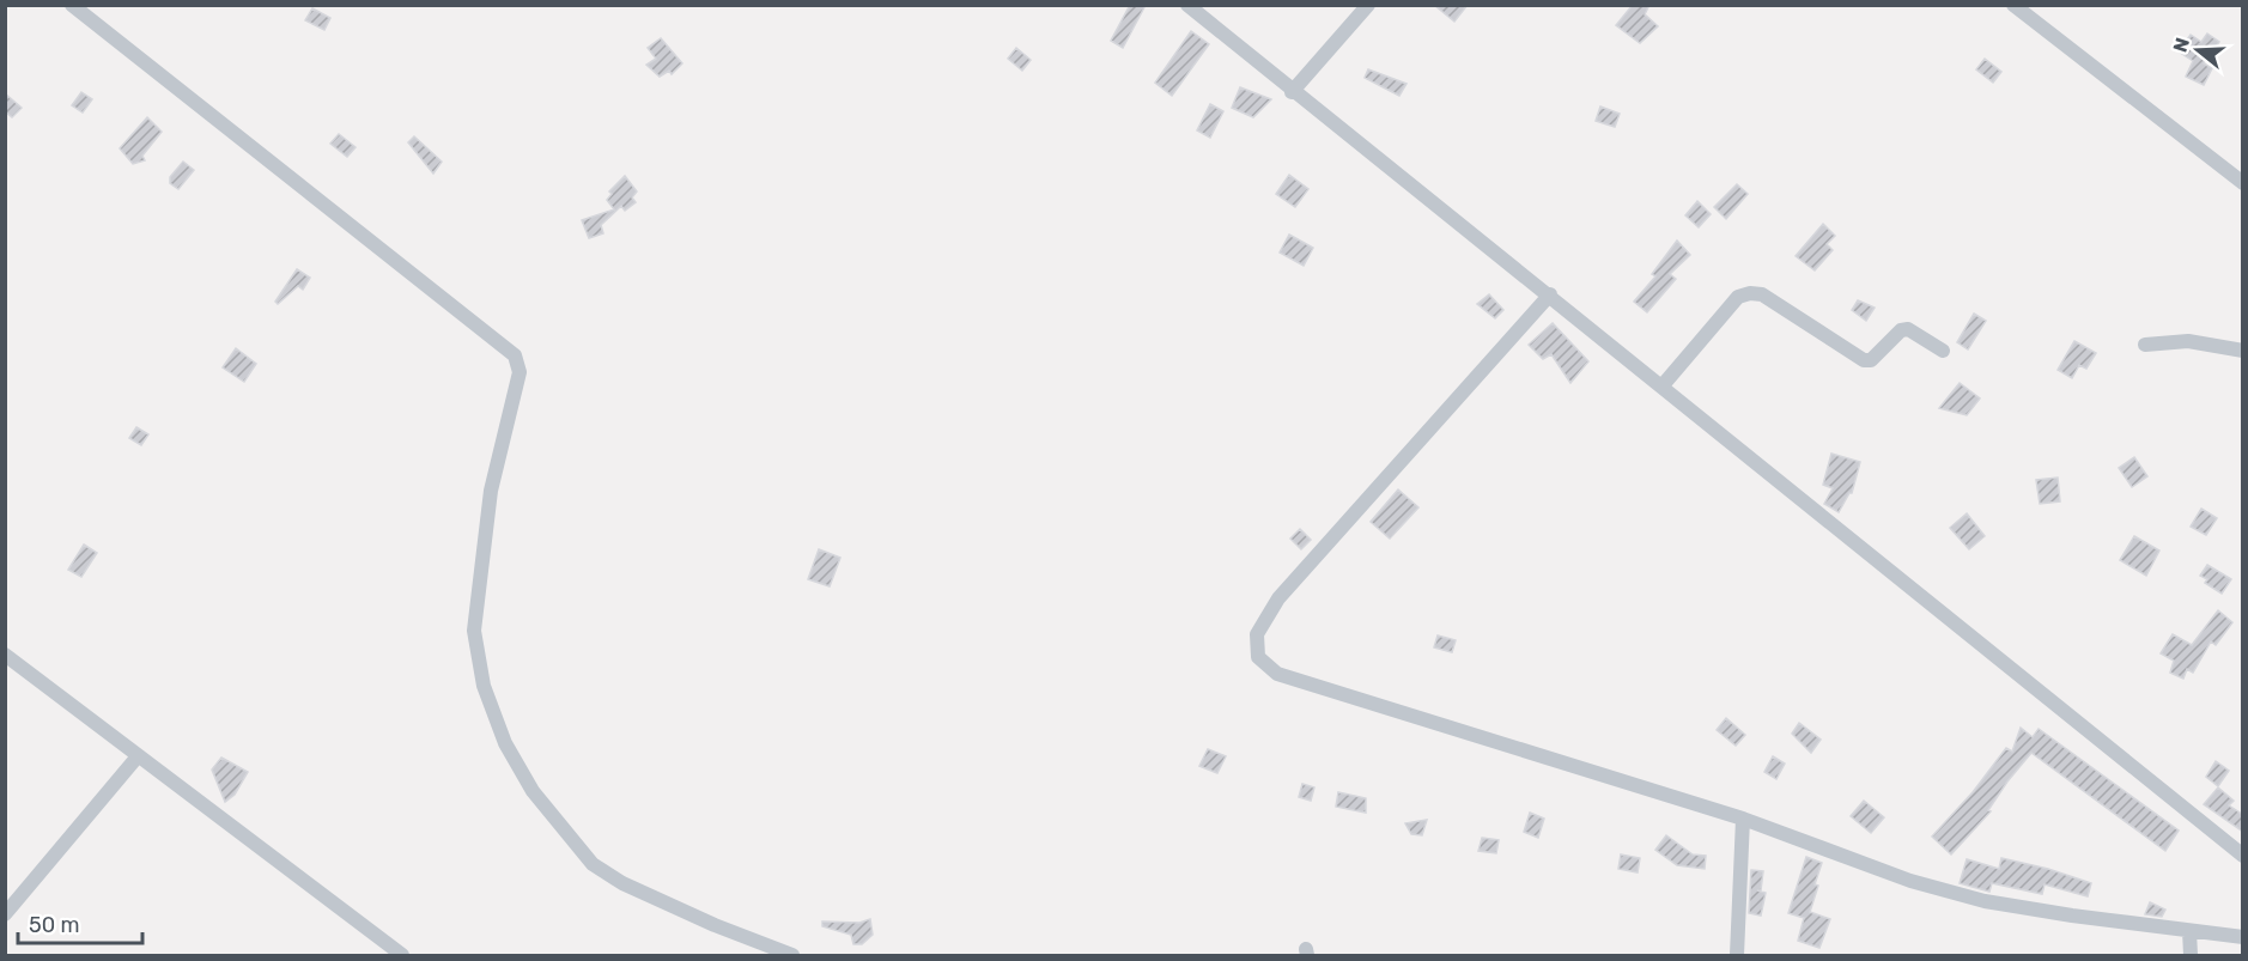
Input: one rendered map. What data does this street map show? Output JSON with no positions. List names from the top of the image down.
{
  "scale_bar": "50 m",
  "north": "left"
}
